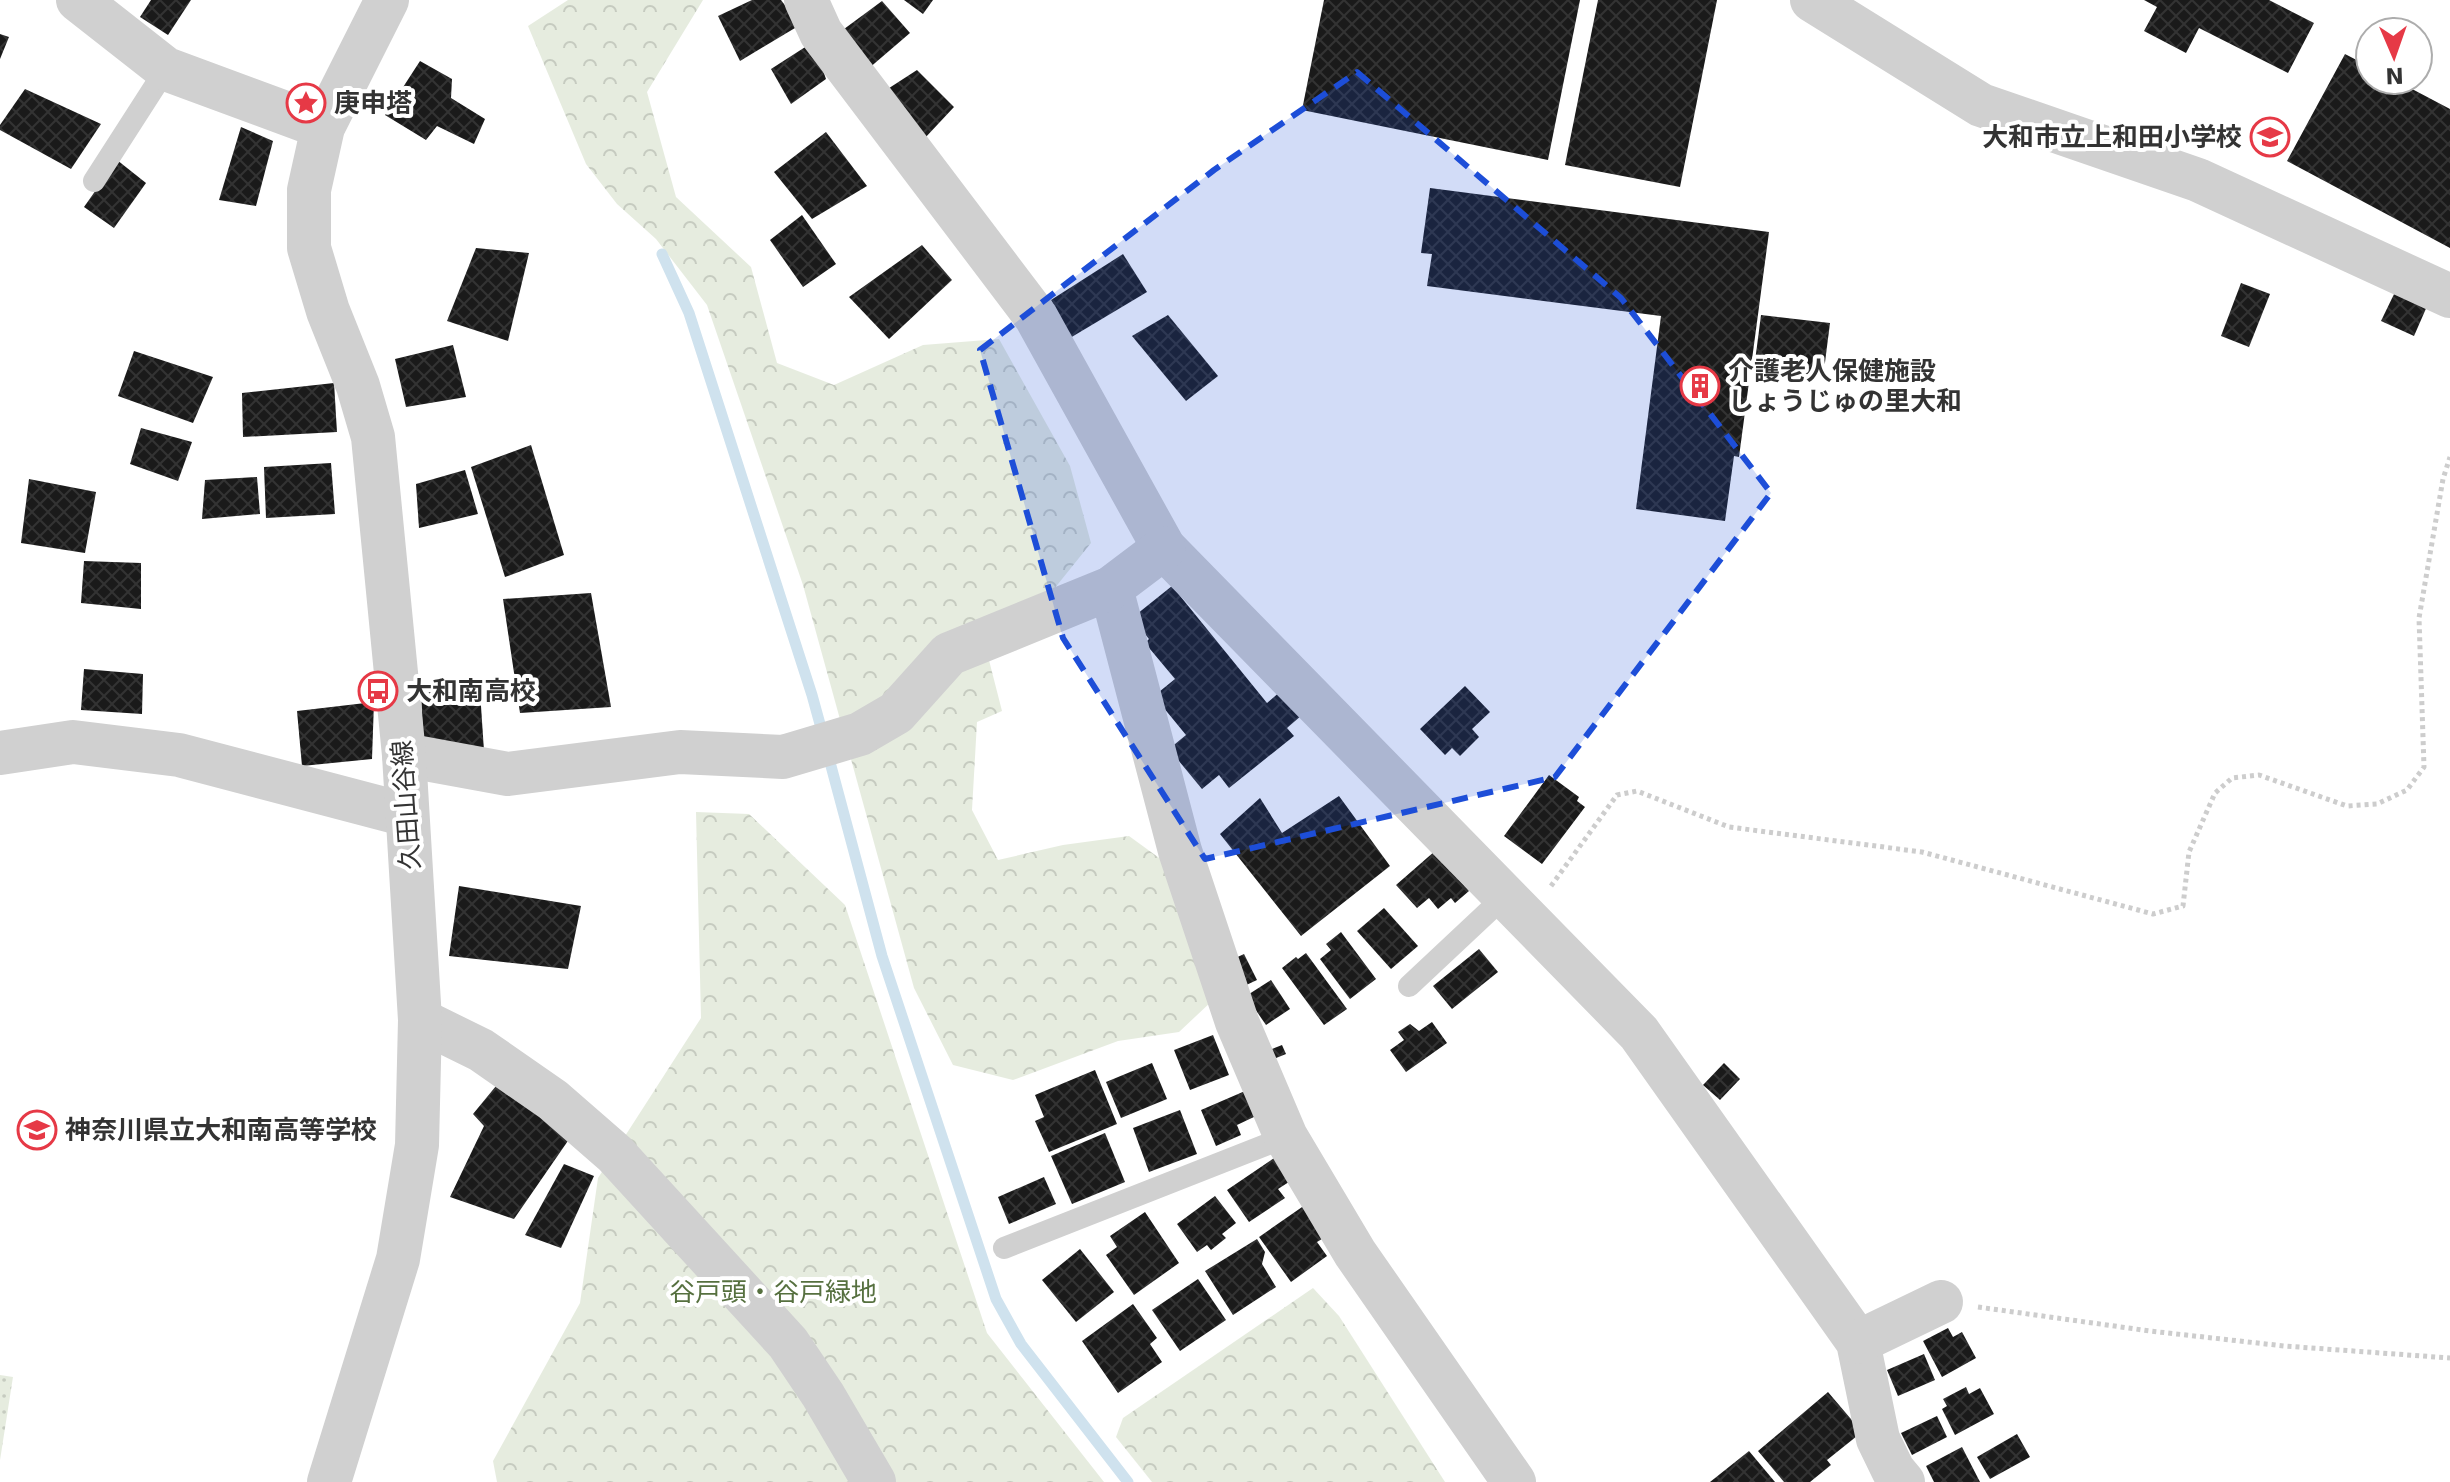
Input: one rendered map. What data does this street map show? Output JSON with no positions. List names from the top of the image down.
{
  "streets": {
    "street": ["久田山谷線"]
  },
  "parks": ["谷戸頭・谷戸緑地"],
  "places": {
    "place": ["庚申塔"],
    "school or university": ["大和市立上和田小学校", "神奈川県立大和南高等学校"],
    "building": ["介護老人保健施設 しょうじゅの里大和"],
    "bus stop": ["大和南高校"]
  },
  "north": "bottom"
}
